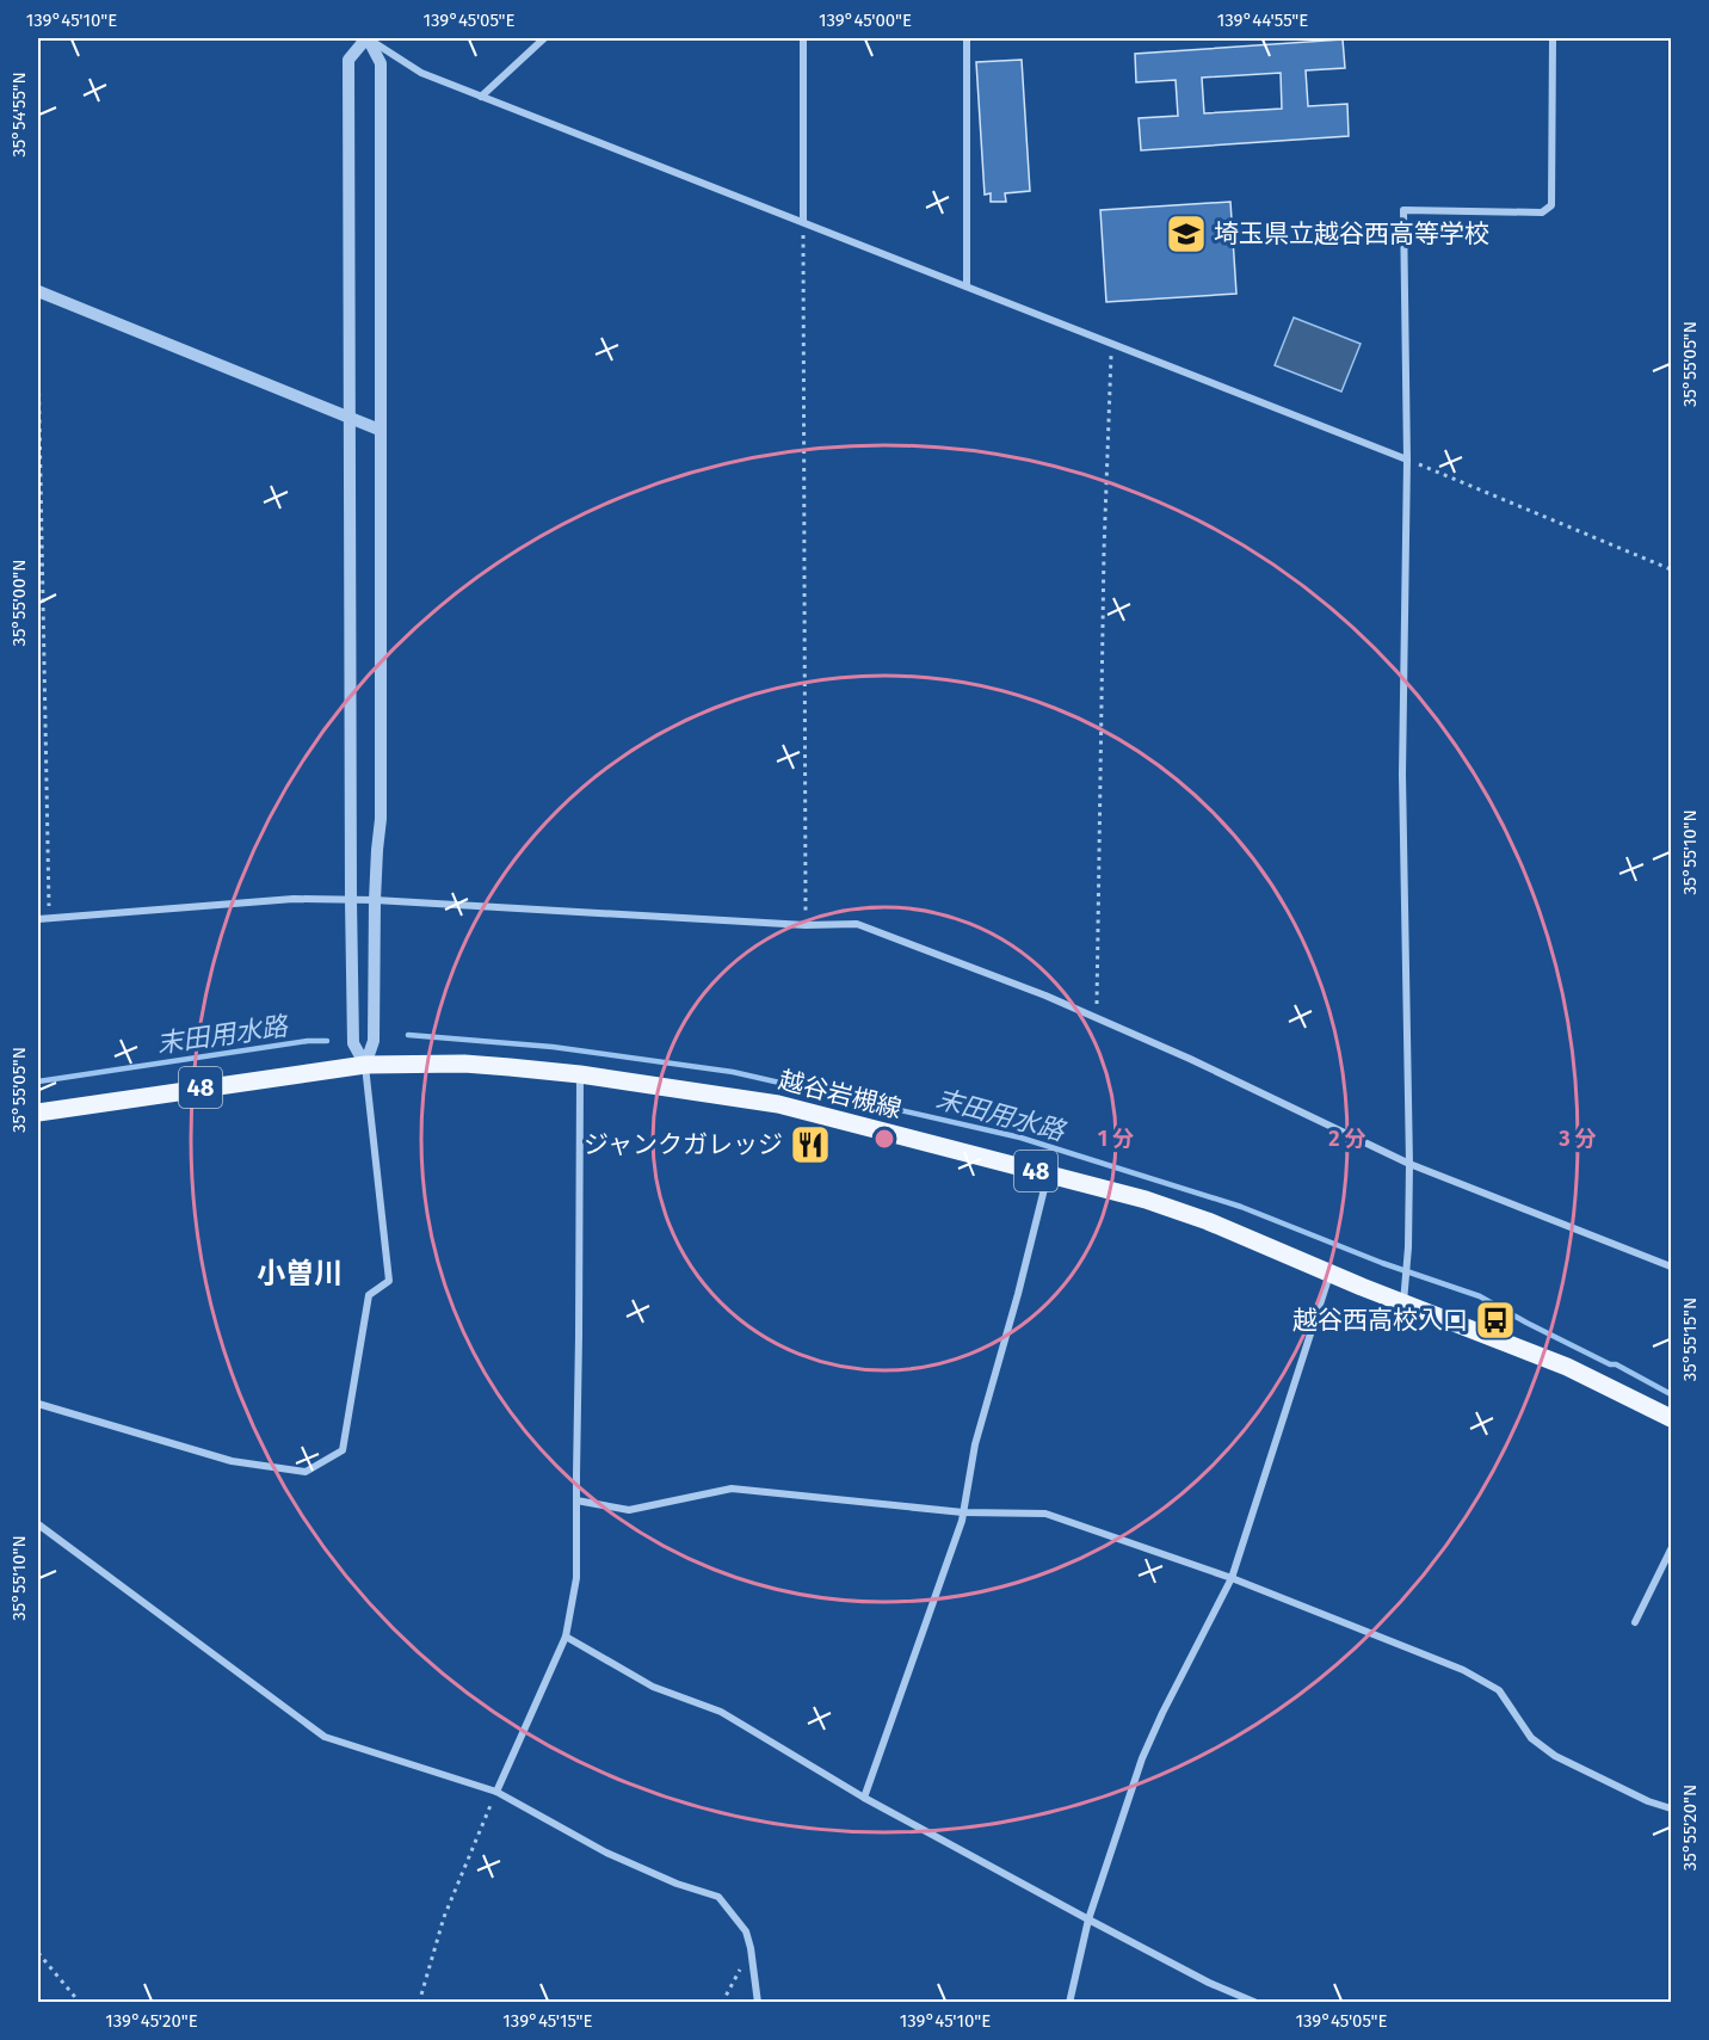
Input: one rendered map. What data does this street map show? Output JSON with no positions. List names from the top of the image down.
{
  "streets": {
    "main road": ["48", "越谷岩槻線"]
  },
  "districts": ["小曽川"],
  "water": ["末田用水路"],
  "places": {
    "school or university": ["埼玉県立越谷西高等学校"],
    "restaurant": ["ジャンクガレッジ"],
    "bus stop": ["越谷西高校入口"]
  },
  "coordinates": [
    "139°45'10\"E",
    "139°45'05\"E",
    "139°45'00\"E",
    "139°44'55\"E",
    "35°54'55\"N",
    "35°55'05\"N",
    "35°55'00\"N",
    "35°55'10\"N",
    "35°55'15\"N",
    "35°55'20\"N",
    "139°45'20\"E",
    "139°45'15\"E"
  ],
  "rings": ["1 分", "2 分", "3 分"]
}
